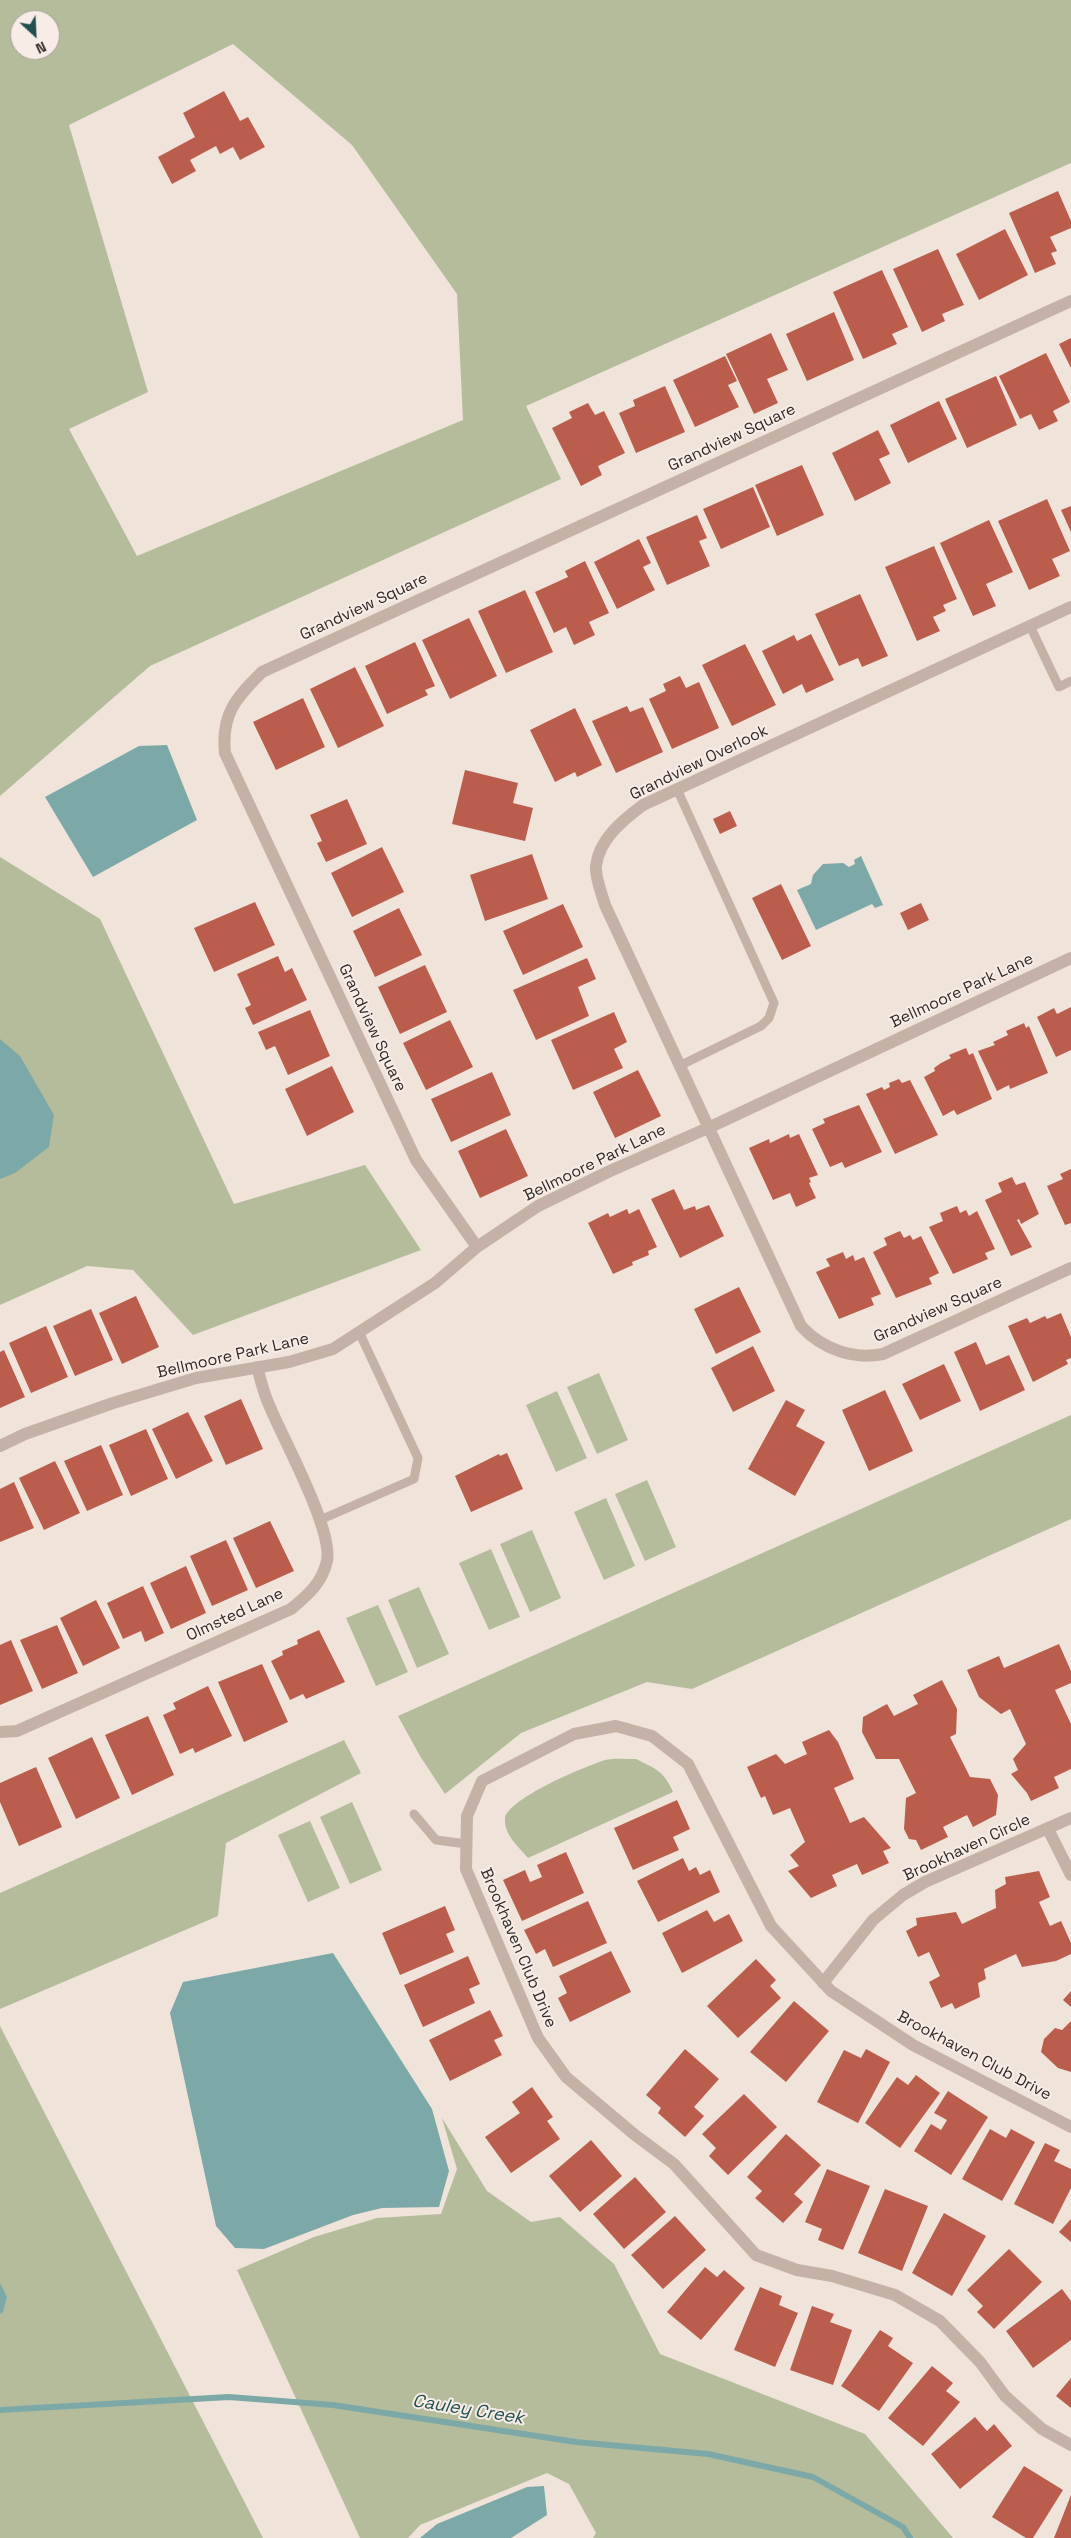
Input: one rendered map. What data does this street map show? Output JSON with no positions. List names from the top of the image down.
{
  "streets": {
    "street": [
      "Grandview Square",
      "Grandview Overlook",
      "Bellmoore Park Lane",
      "Olmsted Lane",
      "Brookhaven Circle",
      "Brookhaven Club Drive"
    ]
  },
  "crossings": [
    ["Grandview Square", "Grandview Overlook"],
    ["Grandview Square", "Bellmoore Park Lane"],
    ["Grandview Overlook", "Bellmoore Park Lane"],
    ["Bellmoore Park Lane", "Olmsted Lane"],
    ["Brookhaven Circle", "Brookhaven Club Drive"]
  ],
  "water": ["Cauley Creek"],
  "north": "bottom right"
}
